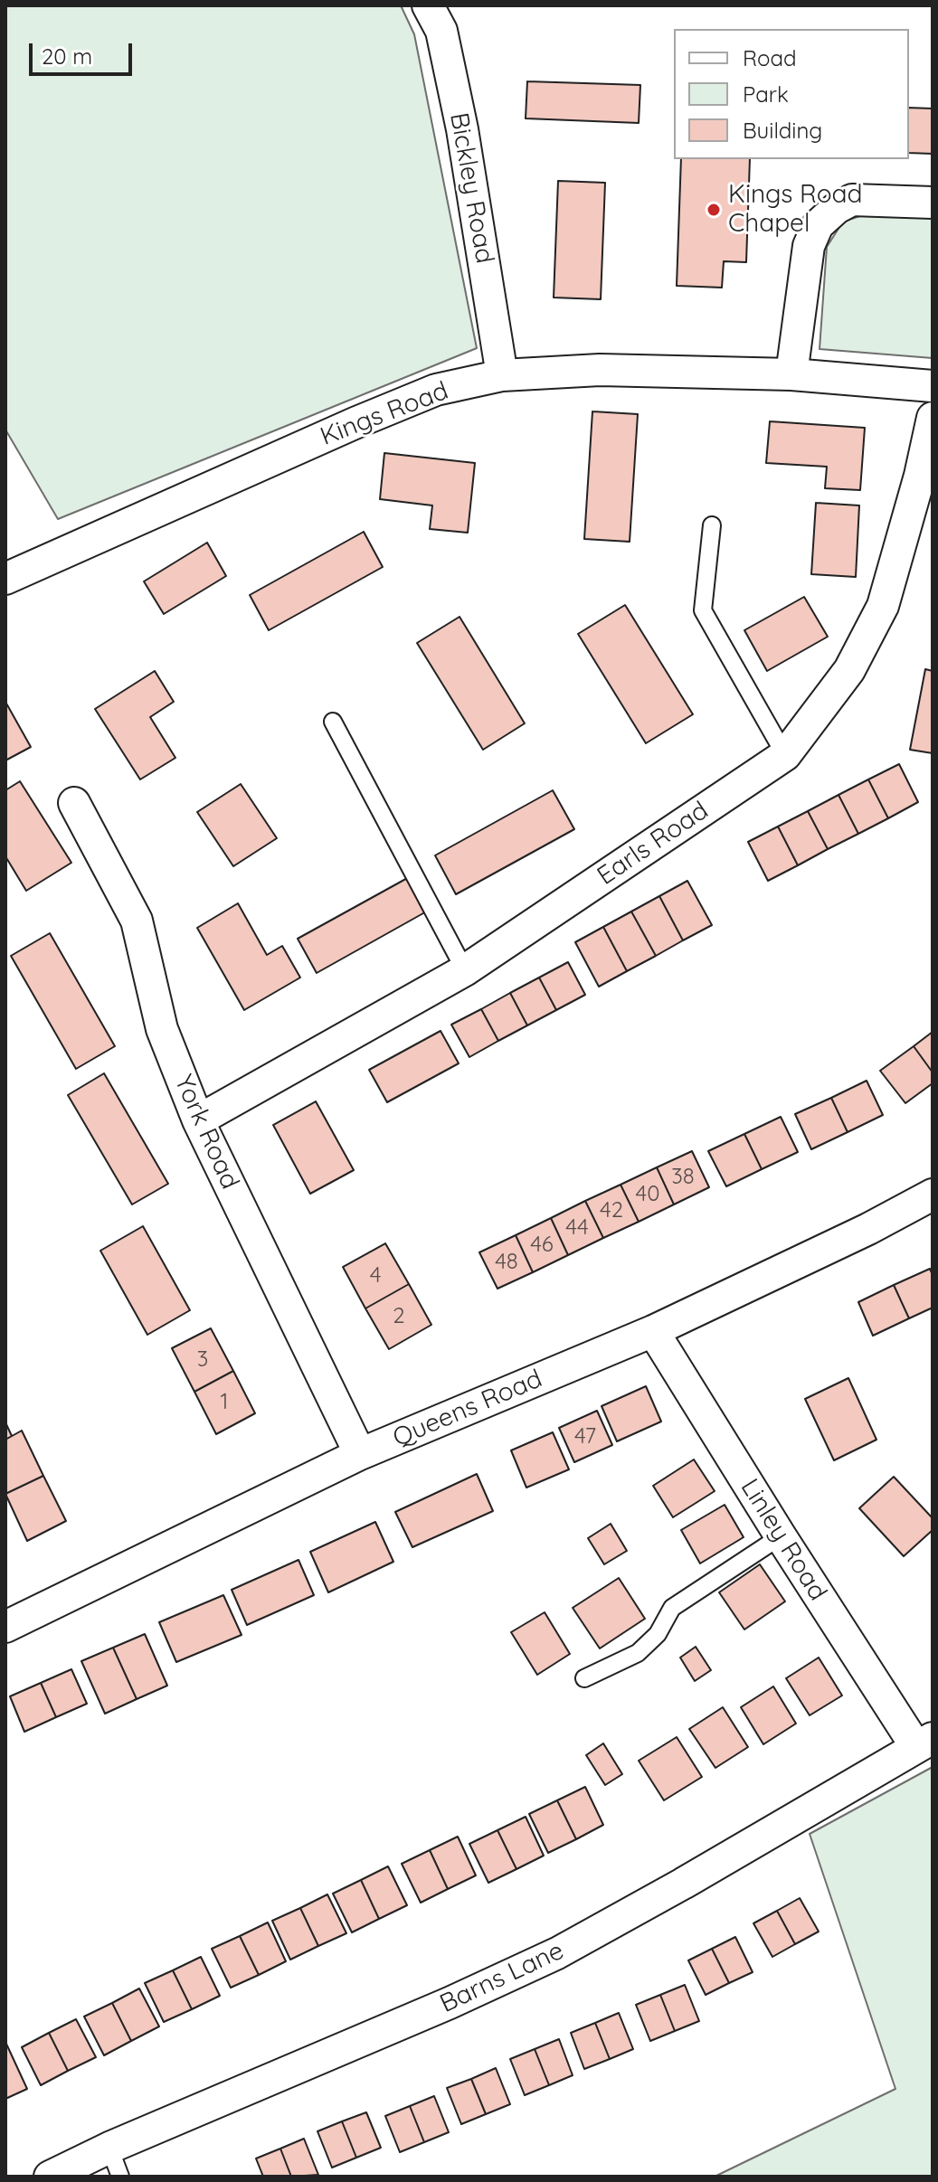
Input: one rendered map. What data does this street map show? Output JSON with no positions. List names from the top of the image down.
{
  "streets": {
    "street": [
      "Bickley Road",
      "Kings Road",
      "Earls Road",
      "York Road",
      "Queens Road",
      "Linley Road",
      "Barns Lane"
    ]
  },
  "crossings": [
    ["Bickley Road", "Kings Road"],
    ["Earls Road", "York Road"],
    ["York Road", "Queens Road"],
    ["Queens Road", "Linley Road"],
    ["Linley Road", "Barns Lane"]
  ],
  "places": ["Kings Road Chapel"],
  "house_numbers": [
    "38",
    "40",
    "42",
    "44",
    "46",
    "48",
    "4",
    "2",
    "3",
    "1",
    "47"
  ],
  "legend": ["Road", "Park", "Building"],
  "scale_bar": "20 m"
}
